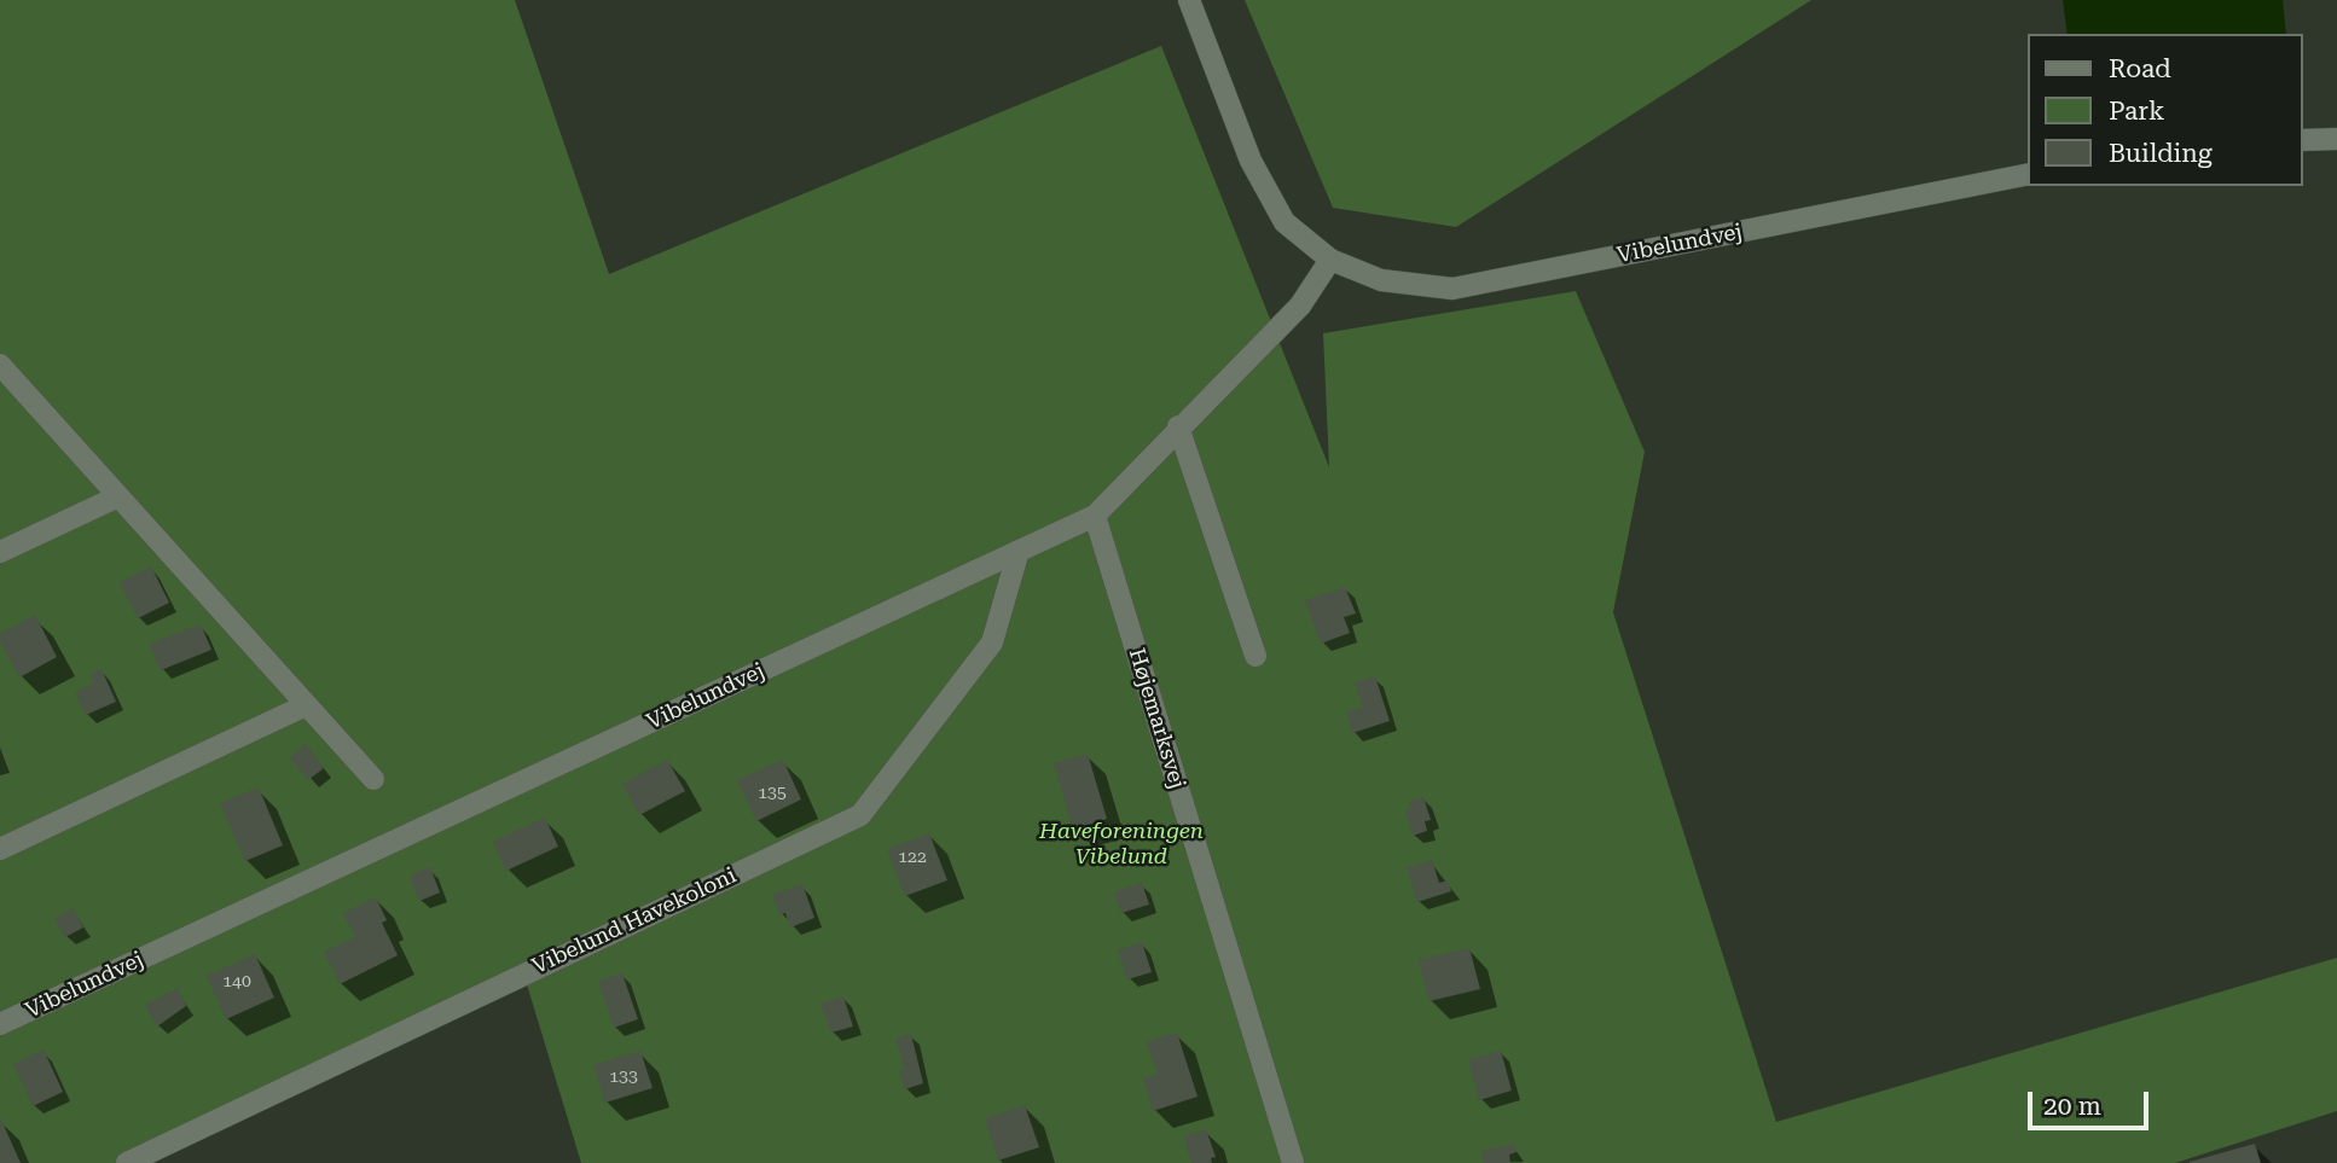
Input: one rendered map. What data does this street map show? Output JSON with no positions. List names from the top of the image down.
{
  "streets": {
    "street": ["Vibelundvej", "Højemarksvej", "Vibelund Havekoloni"]
  },
  "crossings": [
    ["Vibelundvej", "Højemarksvej"],
    ["Vibelundvej", "Vibelund Havekoloni"]
  ],
  "parks": ["Haveforeningen Vibelund"],
  "house_numbers": [
    "135",
    "122",
    "140",
    "133"
  ],
  "legend": ["Road", "Park", "Building"],
  "scale_bar": "20 m"
}
